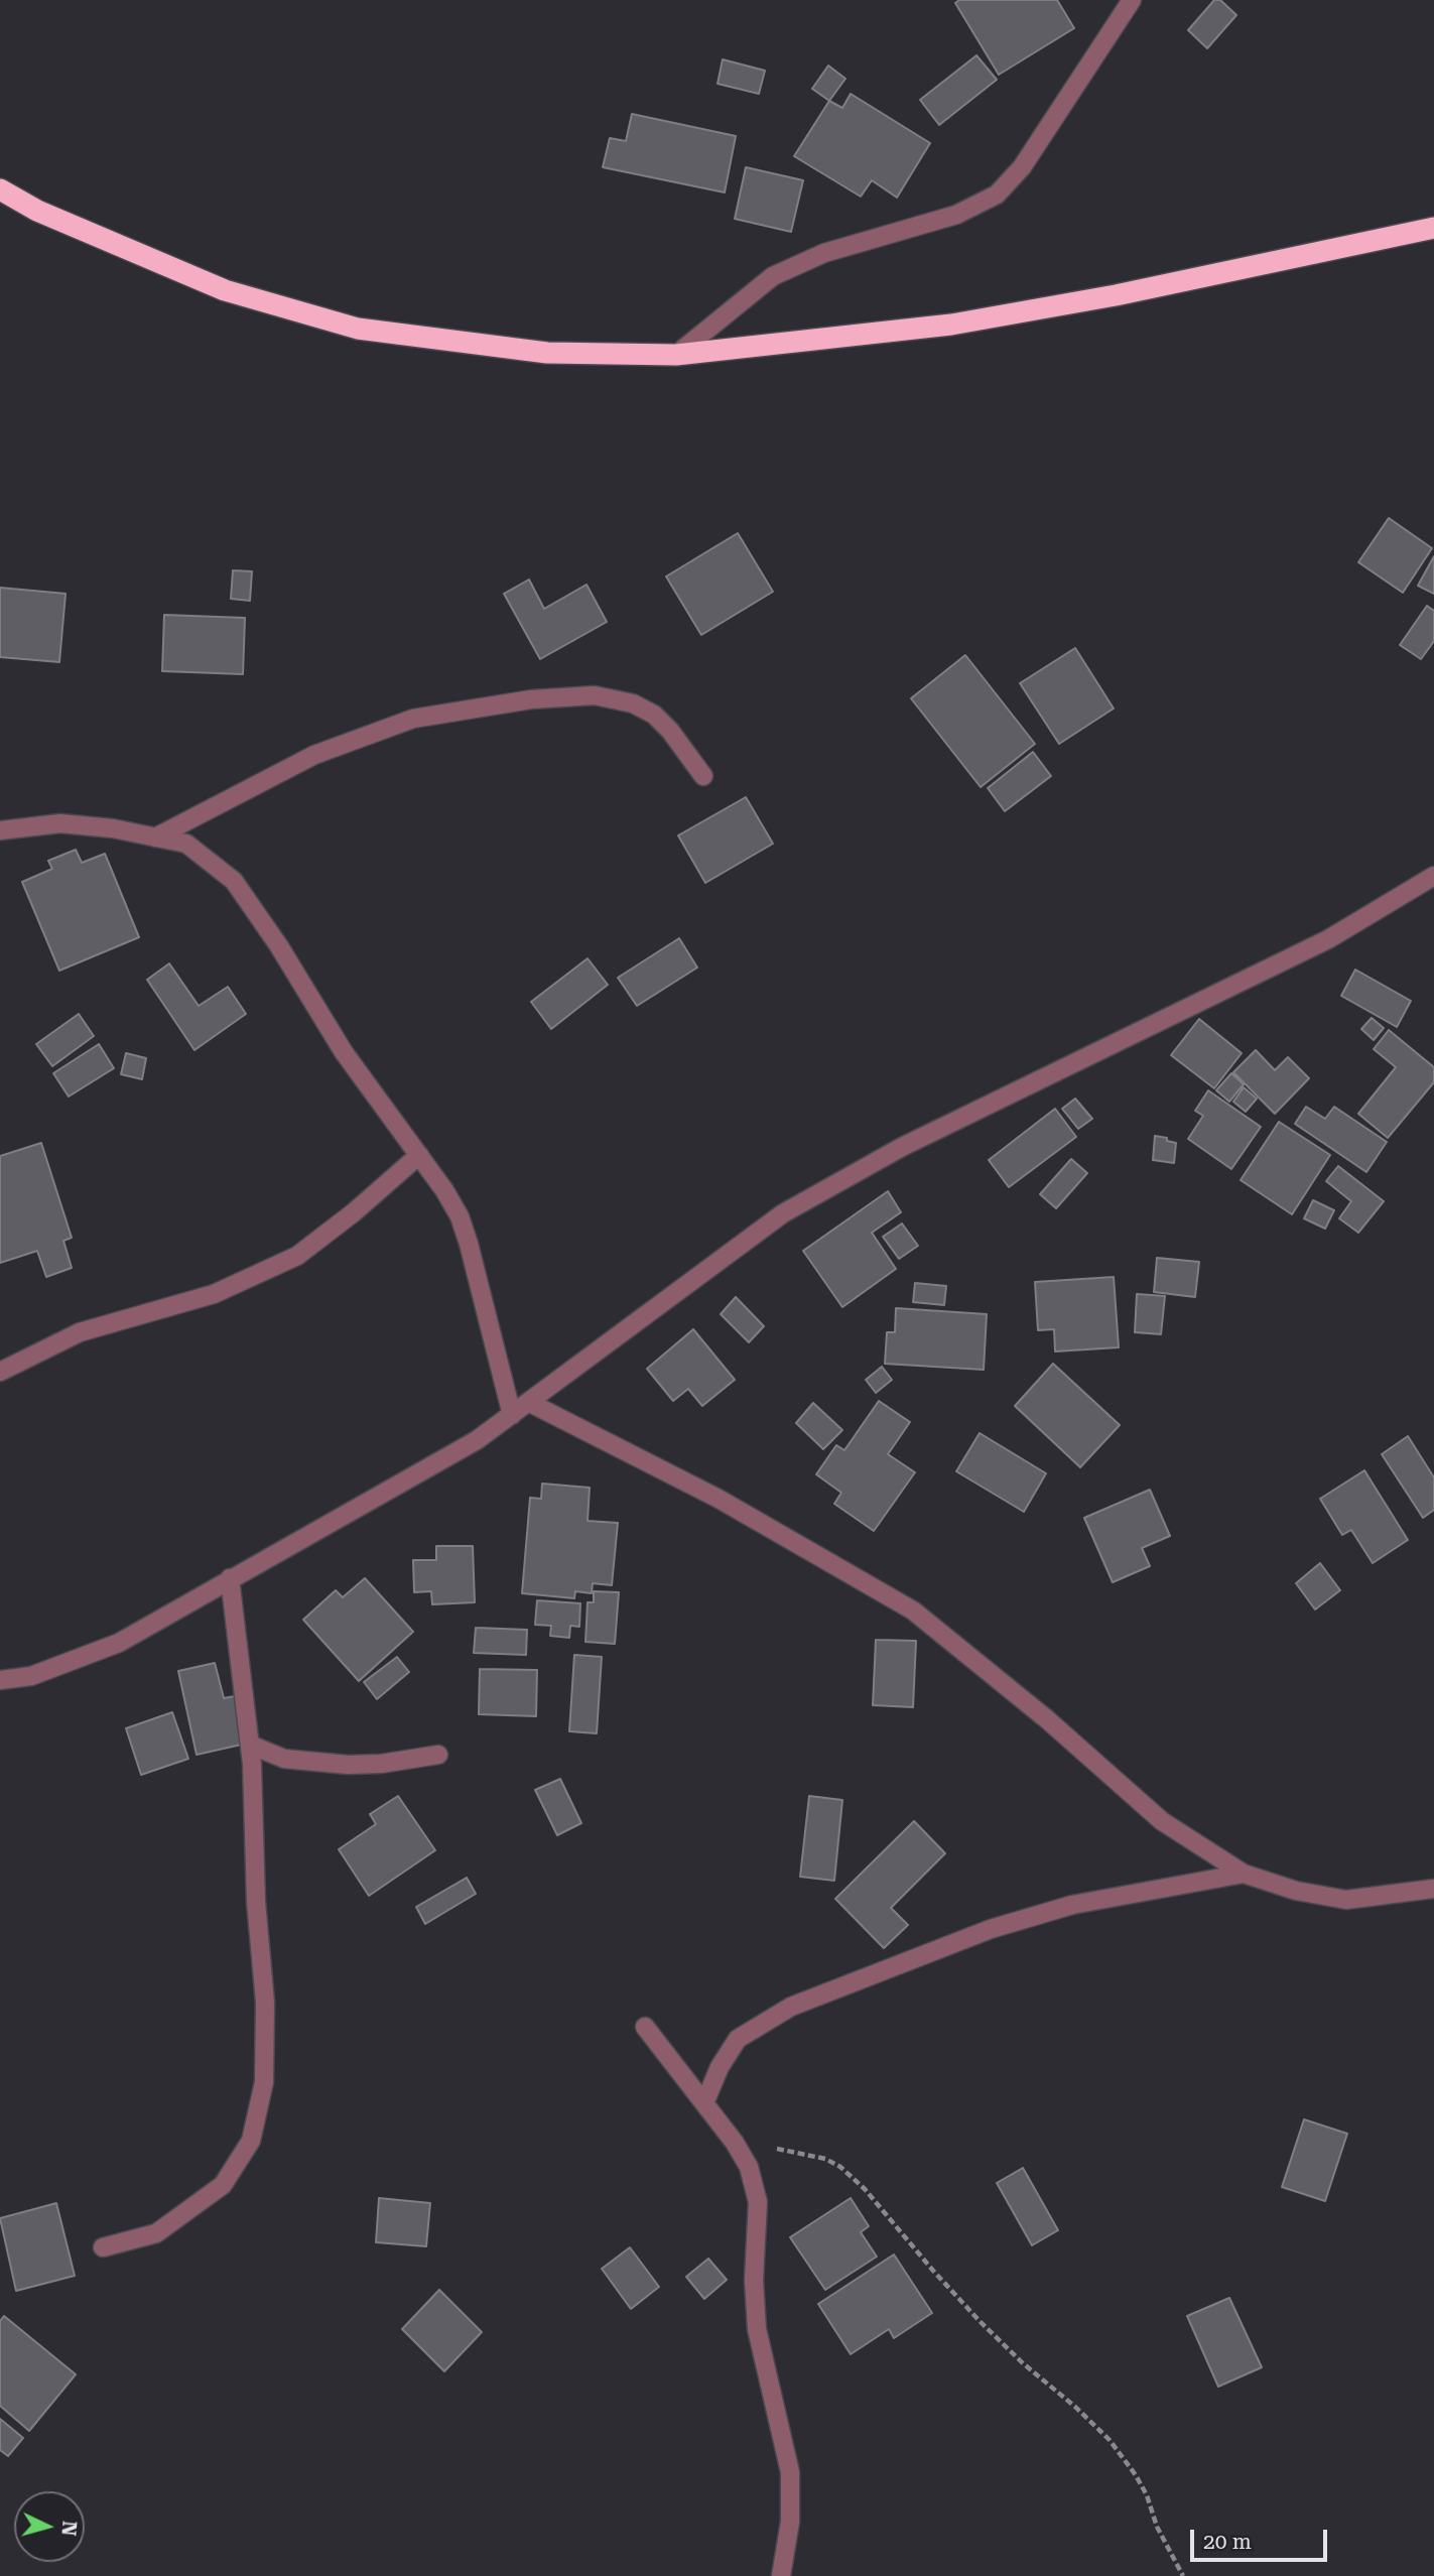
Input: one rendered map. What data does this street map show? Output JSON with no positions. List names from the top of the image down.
{
  "scale_bar": "20 m",
  "north": "right"
}
